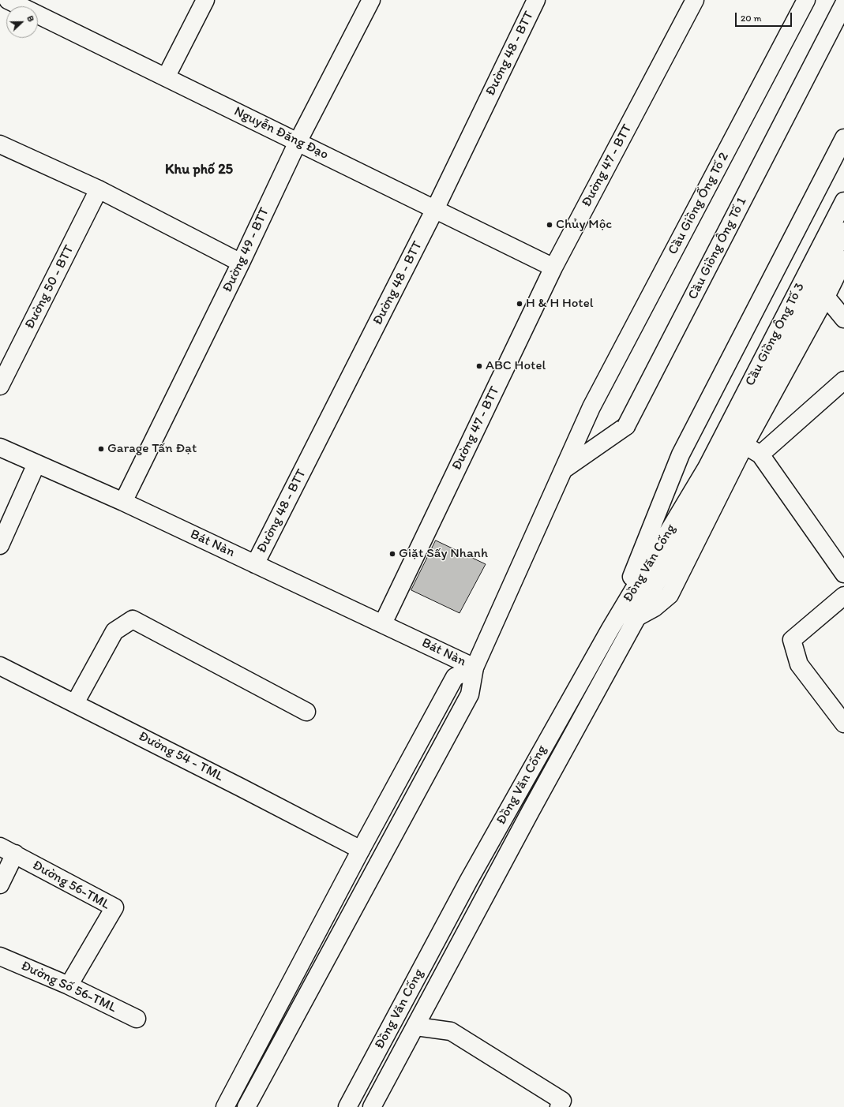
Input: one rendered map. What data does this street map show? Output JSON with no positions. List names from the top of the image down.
{
  "streets": {
    "street": [
      "Đường 48 - BTT",
      "Nguyễn Đăng Đạo",
      "Đường 47 - BTT",
      "Cầu Giồng Ống Tố 2",
      "Cầu Giồng Ông Tố 1",
      "Đường 49 - BTT",
      "Đường 50 - BTT",
      "Cầu Giồng Ông Tố 3",
      "Bát Nàn",
      "Đồng Văn Cống",
      "Đường 54 - TML",
      "Đường 56-TML",
      "Đường Số 56-TML"
    ]
  },
  "crossings": [
    ["Đường 48 - BTT", "Nguyễn Đăng Đạo"],
    ["Đường 48 - BTT", "Bát Nàn"],
    ["Nguyễn Đăng Đạo", "Đường 47 - BTT"],
    ["Nguyễn Đăng Đạo", "Đường 49 - BTT"],
    ["Đường 47 - BTT", "Bát Nàn"],
    ["Cầu Giồng Ống Tố 2", "Cầu Giồng Ông Tố 1"],
    ["Đường 49 - BTT", "Bát Nàn"],
    ["Cầu Giồng Ông Tố 3", "Đồng Văn Cống"],
    ["Đường 56-TML", "Đường Số 56-TML"]
  ],
  "districts": ["Khu phố 25"],
  "places": [
    "Chủy Mộc",
    "H & H Hotel",
    "ABC Hotel",
    "Garage Tấn Đạt",
    "Giặt Sấy Nhanh"
  ],
  "scale_bar": "20 m",
  "north": "right"
}
